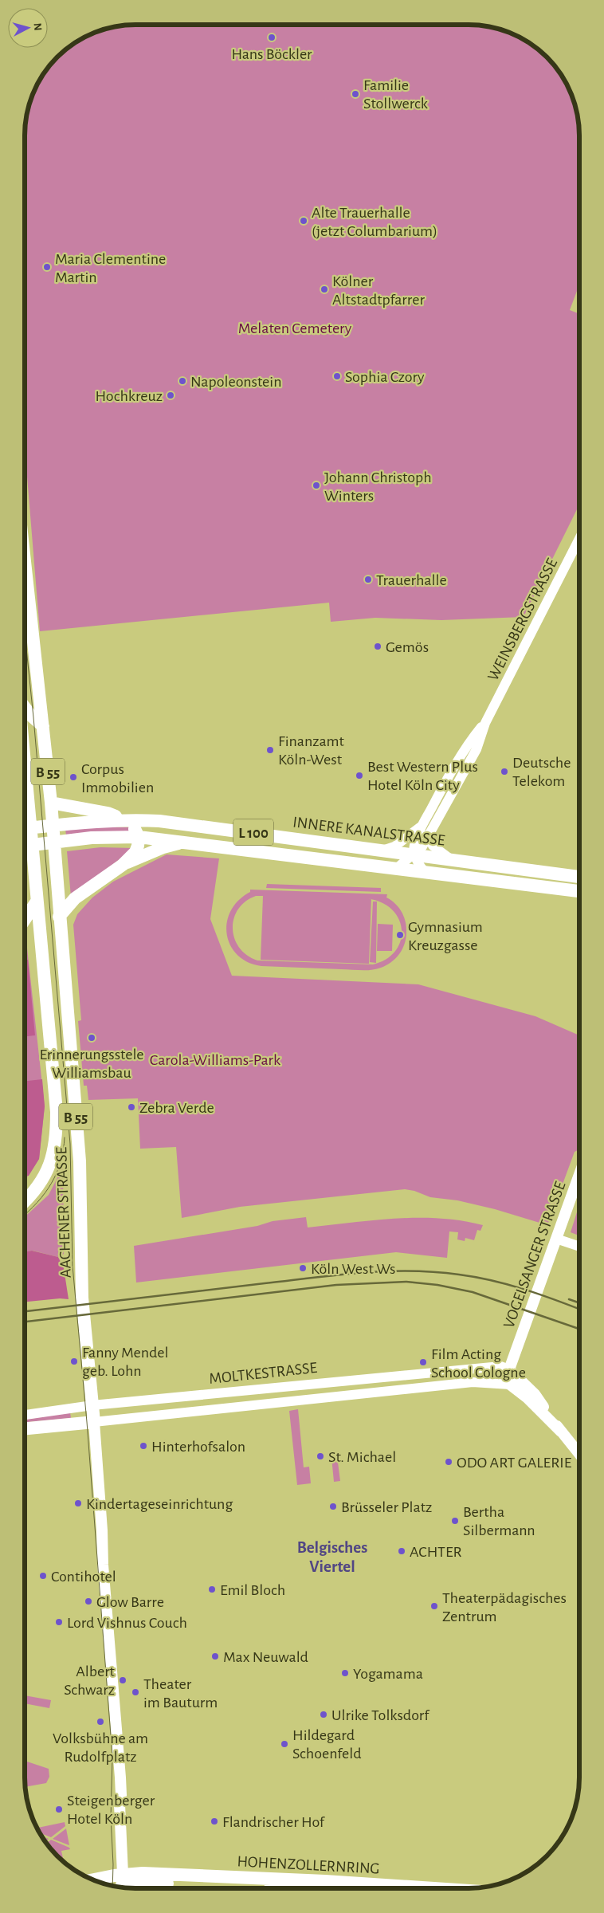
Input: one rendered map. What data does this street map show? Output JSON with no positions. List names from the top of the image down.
{
  "streets": {
    "main road": [
      "B 55",
      "INNERE KANALSTRASSE",
      "L 100",
      "AACHENER STRASSE",
      "VOGELSANGER STRASSE",
      "MOLTKESTRASSE",
      "HOHENZOLLERNRING"
    ],
    "street": ["WEINSBERGSTRASSE"]
  },
  "crossings": [
    ["WEINSBERGSTRASSE", "INNERE KANALSTRASSE"],
    ["INNERE KANALSTRASSE", "L 100"],
    ["INNERE KANALSTRASSE", "AACHENER STRASSE"],
    ["L 100", "AACHENER STRASSE"],
    ["AACHENER STRASSE", "MOLTKESTRASSE"],
    ["AACHENER STRASSE", "HOHENZOLLERNRING"],
    ["VOGELSANGER STRASSE", "MOLTKESTRASSE"]
  ],
  "districts": ["Belgisches Viertel"],
  "parks": ["Melaten Cemetery", "Carola-Williams-Park"],
  "places": [
    "Hans Böckler",
    "Familie Stollwerck",
    "Alte Trauerhalle (jetzt Columbarium)",
    "Maria Clementine Martin",
    "Kölner Altstadtpfarrer",
    "Sophia Czory",
    "Napoleonstein",
    "Hochkreuz",
    "Johann Christoph Winters",
    "Trauerhalle",
    "Gemös",
    "Finanzamt Köln-West",
    "Deutsche Telekom",
    "Best Western Plus Hotel Köln City",
    "Corpus Immobilien",
    "Gymnasium Kreuzgasse",
    "Erinnerungsstele Williamsbau",
    "Zebra Verde",
    "Köln West Ws",
    "Fanny Mendel geb. Lohn",
    "Film Acting School Cologne",
    "Hinterhofsalon",
    "St. Michael",
    "ODO ART GALERIE",
    "Kindertageseinrichtung",
    "Brüsseler Platz",
    "Bertha Silbermann",
    "ACHTER",
    "Contihotel",
    "Emil Bloch",
    "Glow Barre",
    "Theaterpädagisches Zentrum",
    "Lord Vishnus Couch",
    "Max Neuwald",
    "Yogamama",
    "Albert Schwarz",
    "Theater im Bauturm",
    "Ulrike Tolksdorf",
    "Volksbühne am Rudolfplatz",
    "Hildegard Schoenfeld",
    "Steigenberger Hotel Köln",
    "Flandrischer Hof"
  ],
  "north": "right"
}
